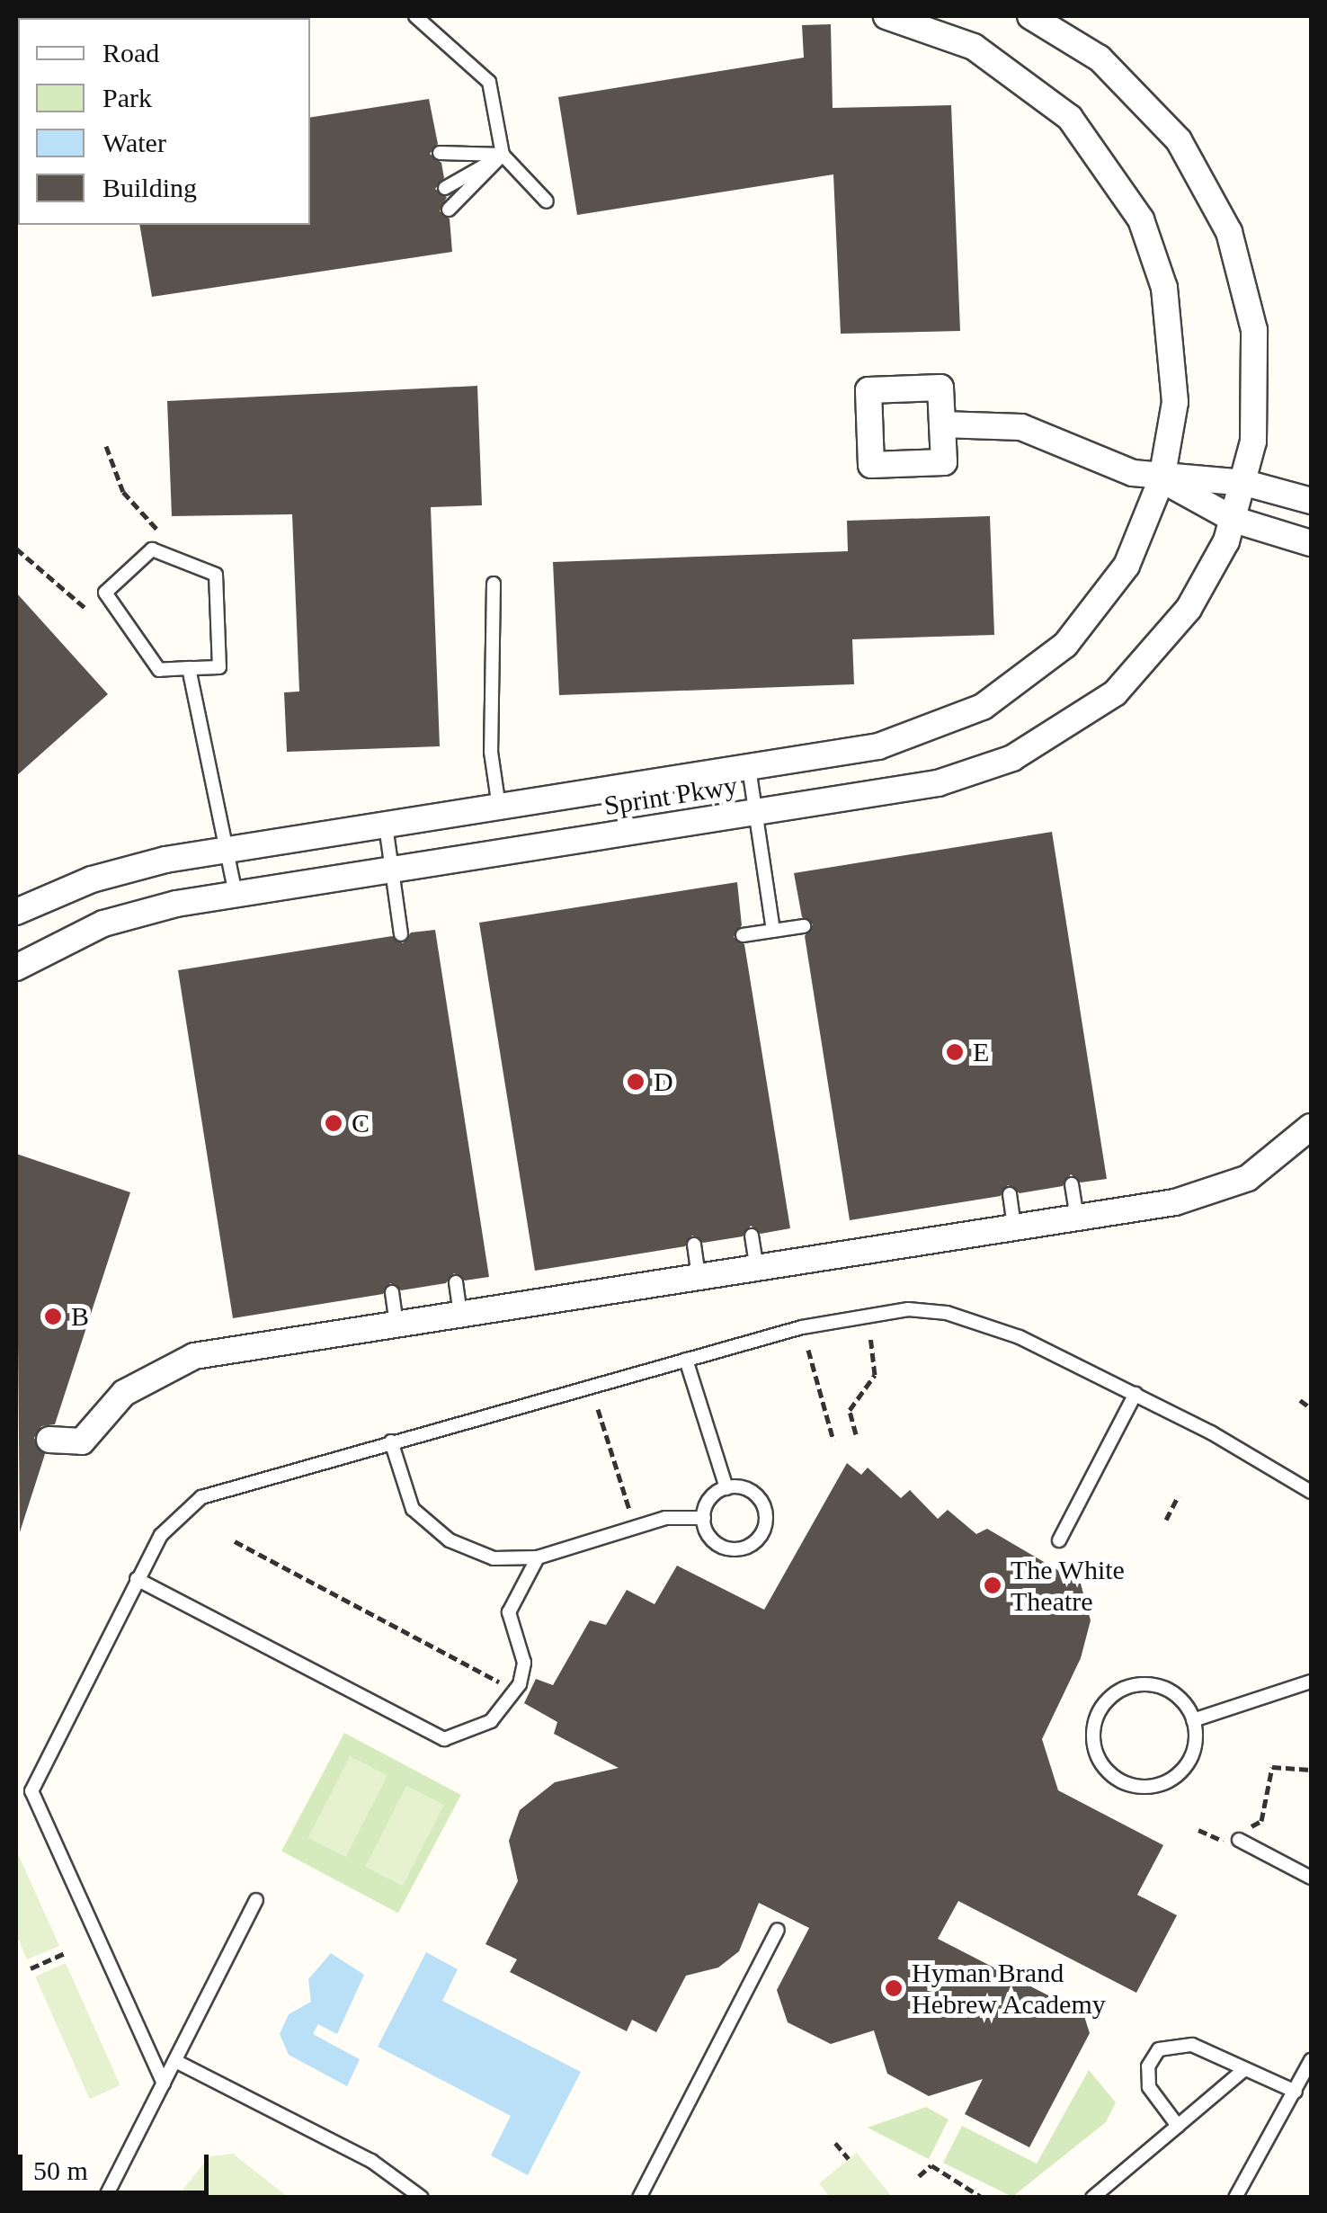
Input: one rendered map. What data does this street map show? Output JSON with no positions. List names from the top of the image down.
{
  "streets": {
    "street": ["Sprint Pkwy"]
  },
  "places": [
    "E",
    "D",
    "C",
    "B",
    "The White Theatre",
    "Hyman Brand Hebrew Academy"
  ],
  "legend": [
    "Road",
    "Park",
    "Water",
    "Building"
  ],
  "scale_bar": "50 m"
}
